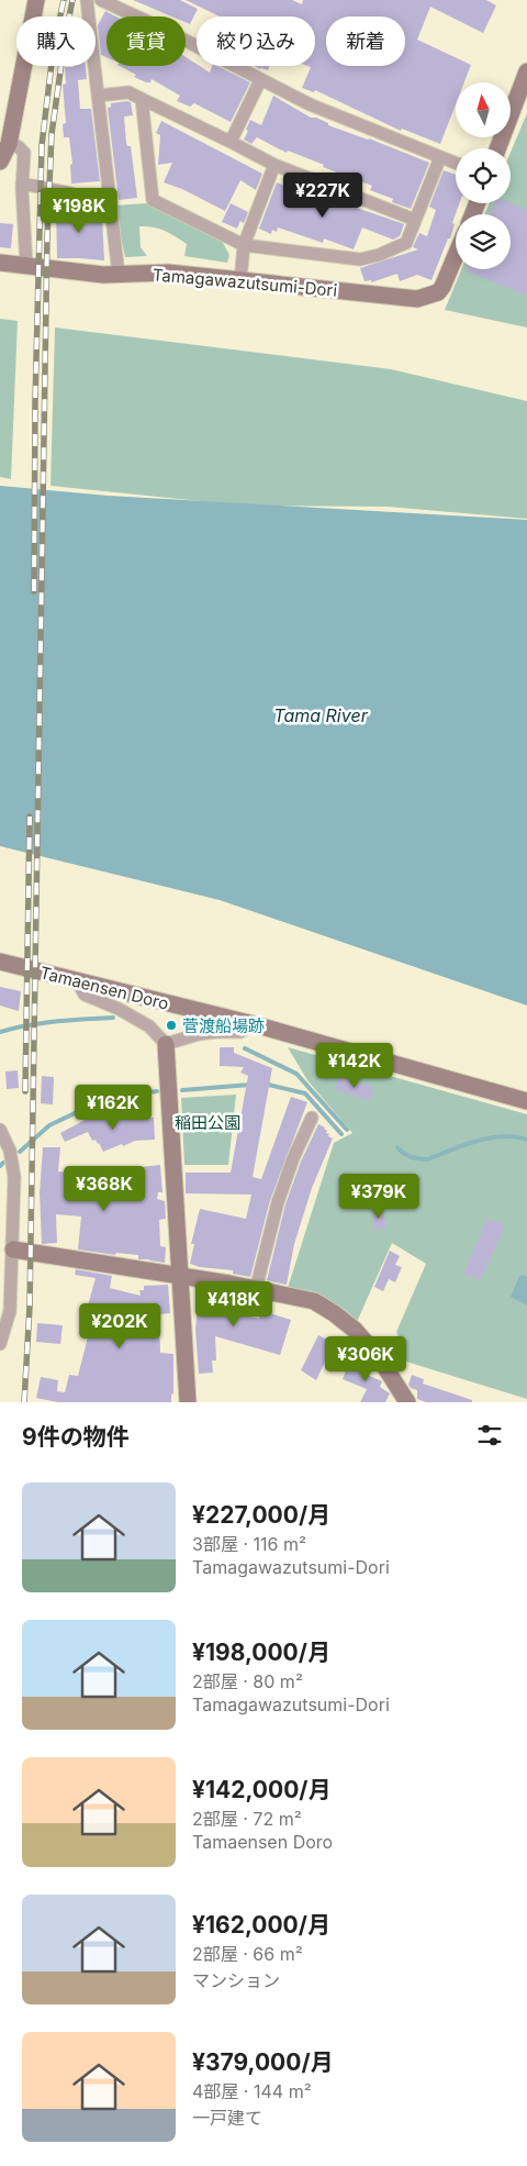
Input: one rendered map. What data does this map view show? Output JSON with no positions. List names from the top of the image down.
{
  "streets": {
    "street": ["Tamagawazutsumi-Dori", "Tamaensen Doro"]
  },
  "water": ["Tama River"],
  "parks": ["稲田公園"],
  "places": ["菅渡船場跡"],
  "north": "top",
  "page": {
    "chip": [
      "購入",
      "賃貸",
      "絞り込み",
      "新着"
    ],
    "price": [
      "¥227K",
      "¥198K",
      "¥142K",
      "¥162K",
      "¥368K",
      "¥379K",
      "¥418K",
      "¥202K",
      "¥306K"
    ],
    "heading": "9件の物件",
    "list": [
      {
        "name": "¥227,000/月",
        "note": "3部屋 · 116 m² · Tamagawazutsumi-Dori"
      },
      {
        "name": "¥198,000/月",
        "note": "2部屋 · 80 m² · Tamagawazutsumi-Dori"
      },
      {
        "name": "¥142,000/月",
        "note": "2部屋 · 72 m² · Tamaensen Doro"
      },
      {
        "name": "¥162,000/月",
        "note": "2部屋 · 66 m² · マンション"
      },
      {
        "name": "¥379,000/月",
        "note": "4部屋 · 144 m² · 一戸建て"
      }
    ]
  }
}
